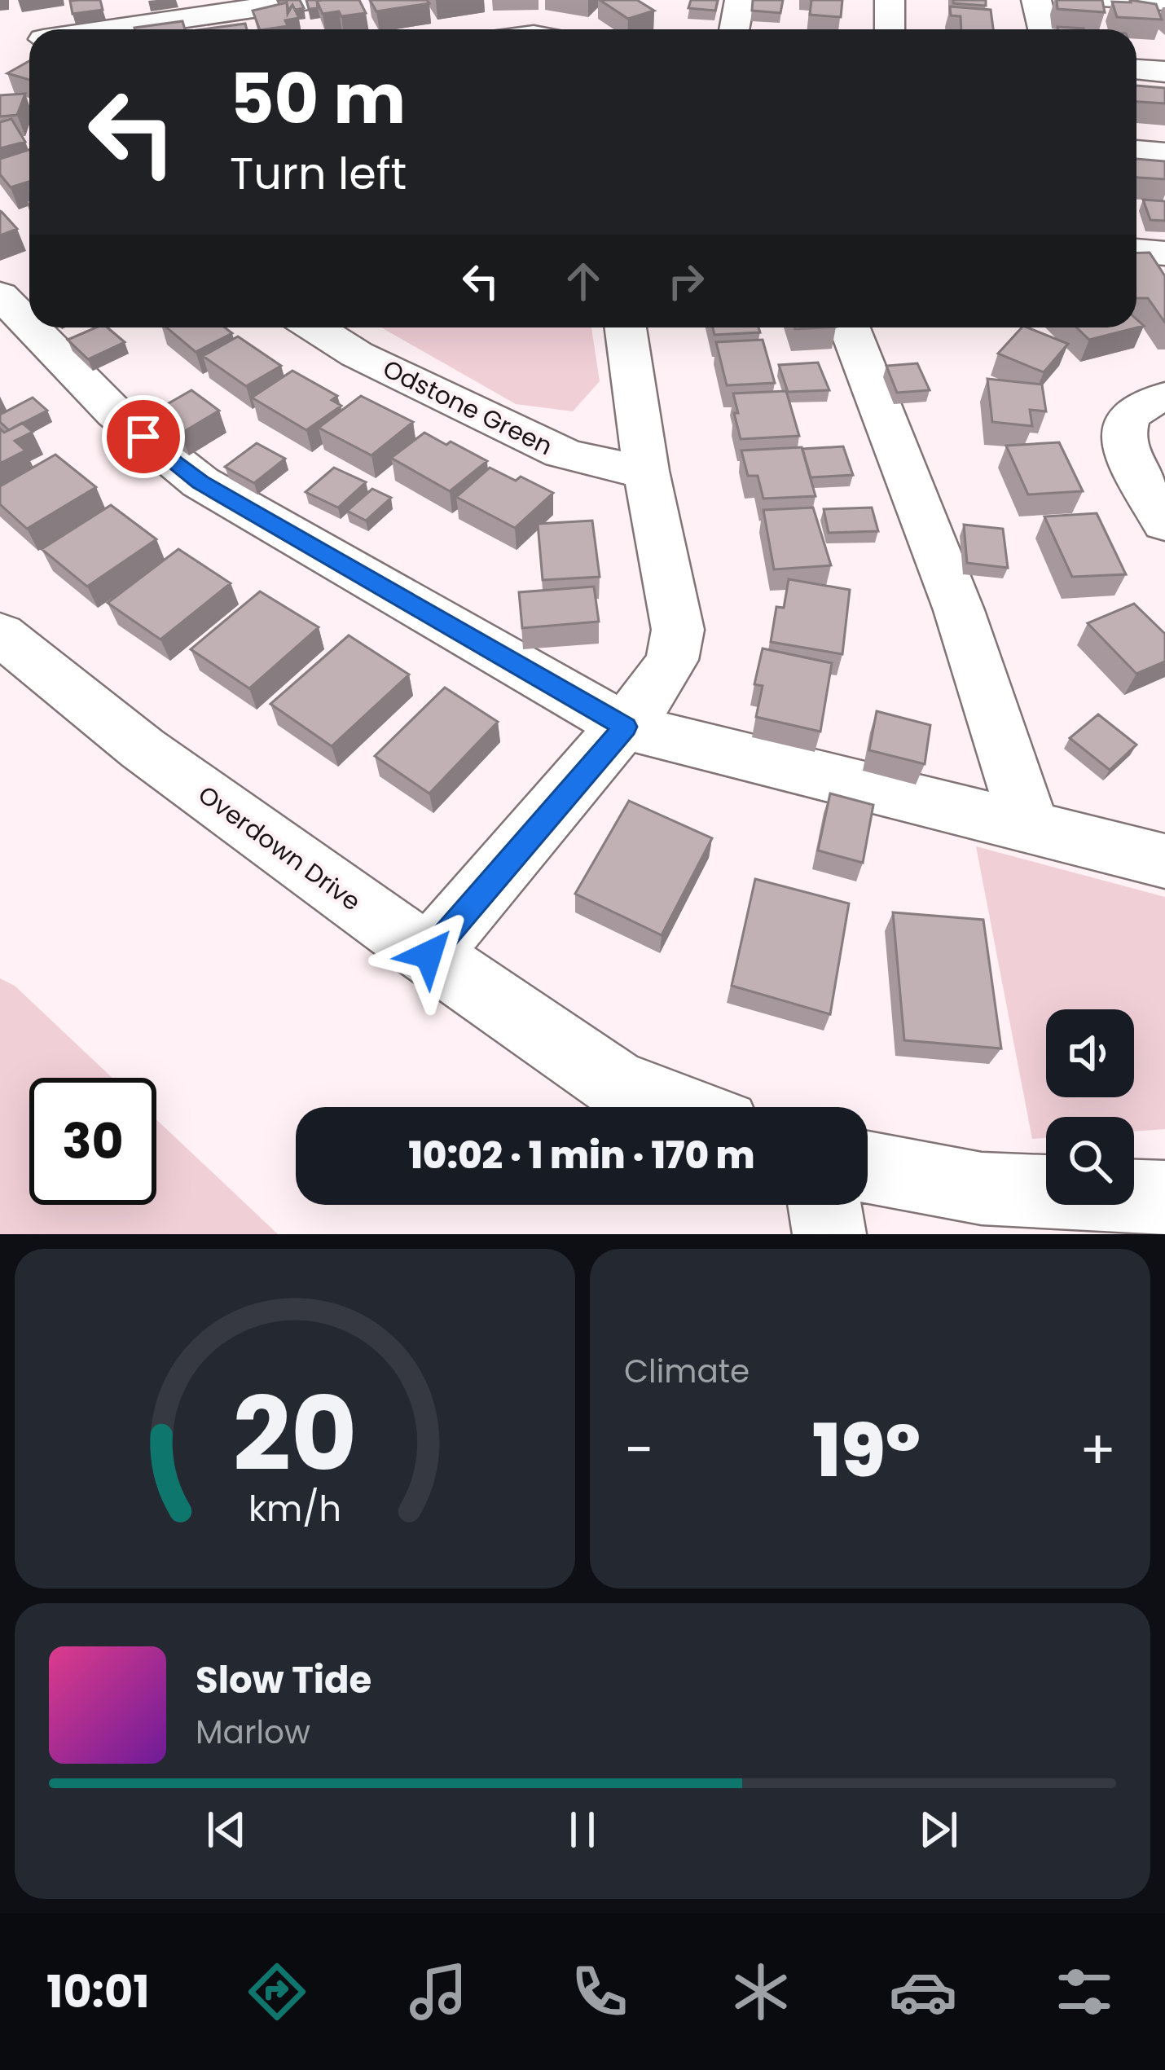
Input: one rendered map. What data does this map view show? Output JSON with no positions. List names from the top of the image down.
{
  "streets": {
    "street": ["Odstone Green", "Overdown Drive"]
  },
  "page": {
    "turn": ["50 m", "Turn left"],
    "limit": "30",
    "trip": "10:02 · 1 min · 170 m",
    "tile": "Climate",
    "heat": ["−", "19°", "+"],
    "song": ["Slow Tide", "Marlow"],
    "tabs": "10:01",
    "gauge": ["20", "km/h"]
  }
}
